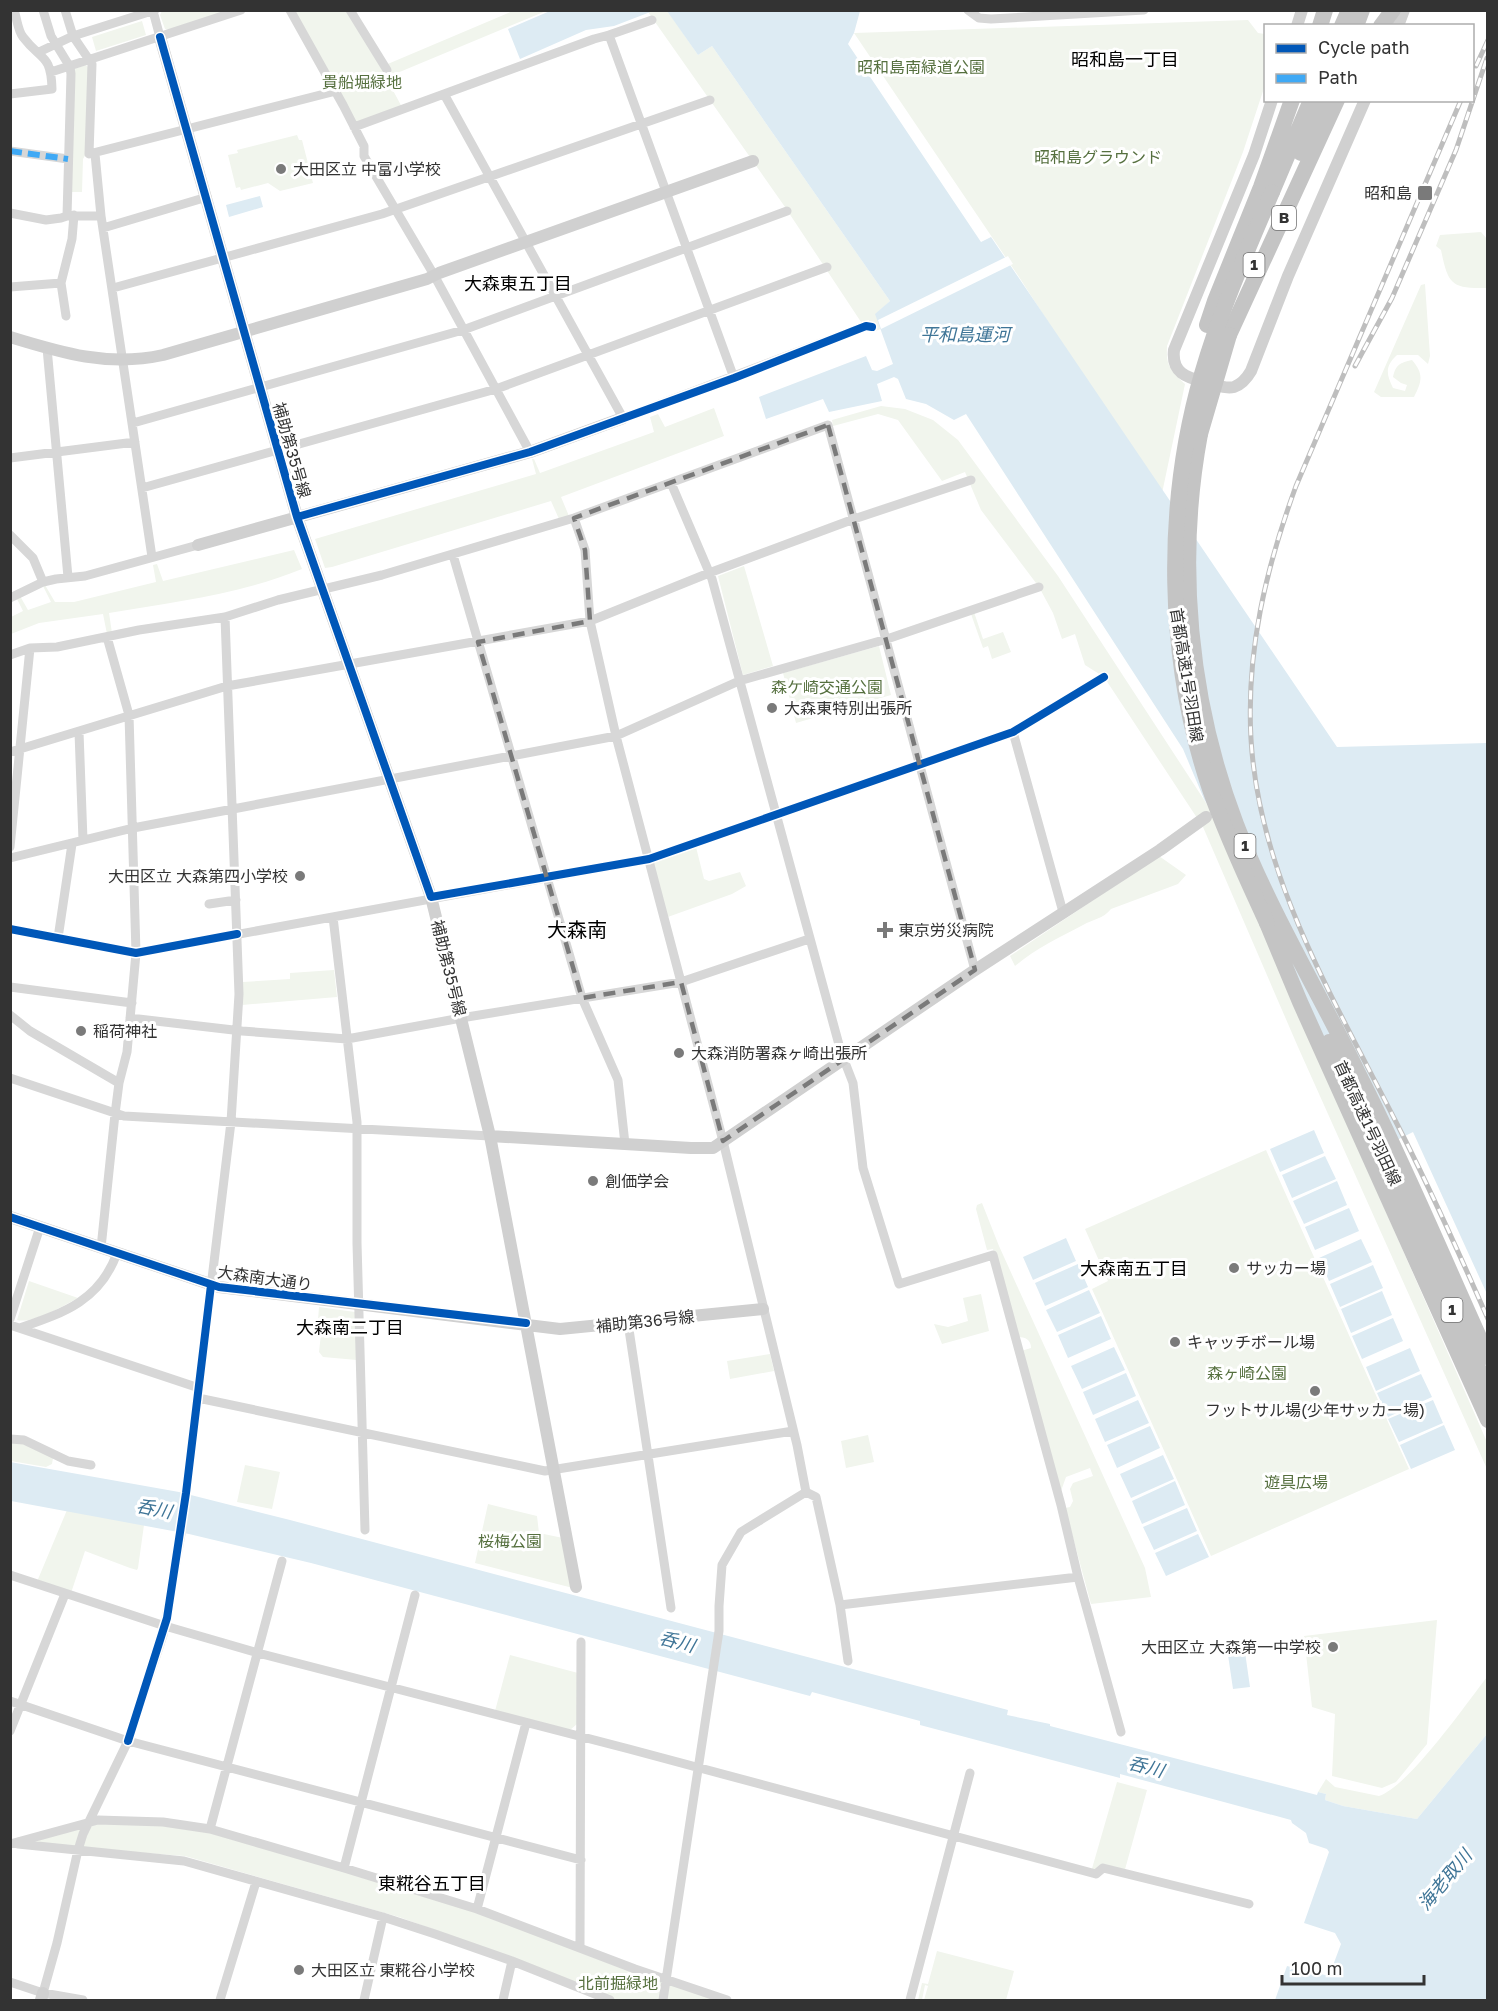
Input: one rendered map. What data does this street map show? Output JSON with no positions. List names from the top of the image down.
{
  "streets": {
    "highway": ["B", "1", "首都高速1号羽田線"],
    "street": ["補助第35号線", "大森南大通り", "補助第36号線"]
  },
  "crossings": [
    ["B", "首都高速1号羽田線"],
    ["補助第35号線", "大森南大通り"],
    ["補助第35号線", "補助第36号線"],
    ["大森南大通り", "補助第36号線"]
  ],
  "districts": [
    "昭和島一丁目",
    "大森東五丁目",
    "大森南",
    "大森南五丁目",
    "大森南二丁目",
    "東糀谷五丁目"
  ],
  "water": ["平和島運河", "呑川", "海老取川"],
  "parks": [
    "昭和島南緑道公園",
    "貴船堀緑地",
    "昭和島グラウンド",
    "森ケ崎交通公園",
    "森ヶ崎公園",
    "遊具広場",
    "桜梅公園",
    "北前掘緑地"
  ],
  "places": {
    "other": [
      "大田区立 中富小学校",
      "大森東特別出張所",
      "大田区立 大森第四小学校",
      "稲荷神社",
      "大森消防署森ヶ崎出張所",
      "創価学会",
      "サッカー場",
      "キャッチボール場",
      "フットサル場(少年サッカー場)",
      "大田区立 大森第一中学校",
      "大田区立 東糀谷小学校"
    ],
    "transit": ["昭和島"],
    "health": ["東京労災病院"]
  },
  "legend": ["Cycle path", "Path"],
  "scale_bar": "100 m"
}
